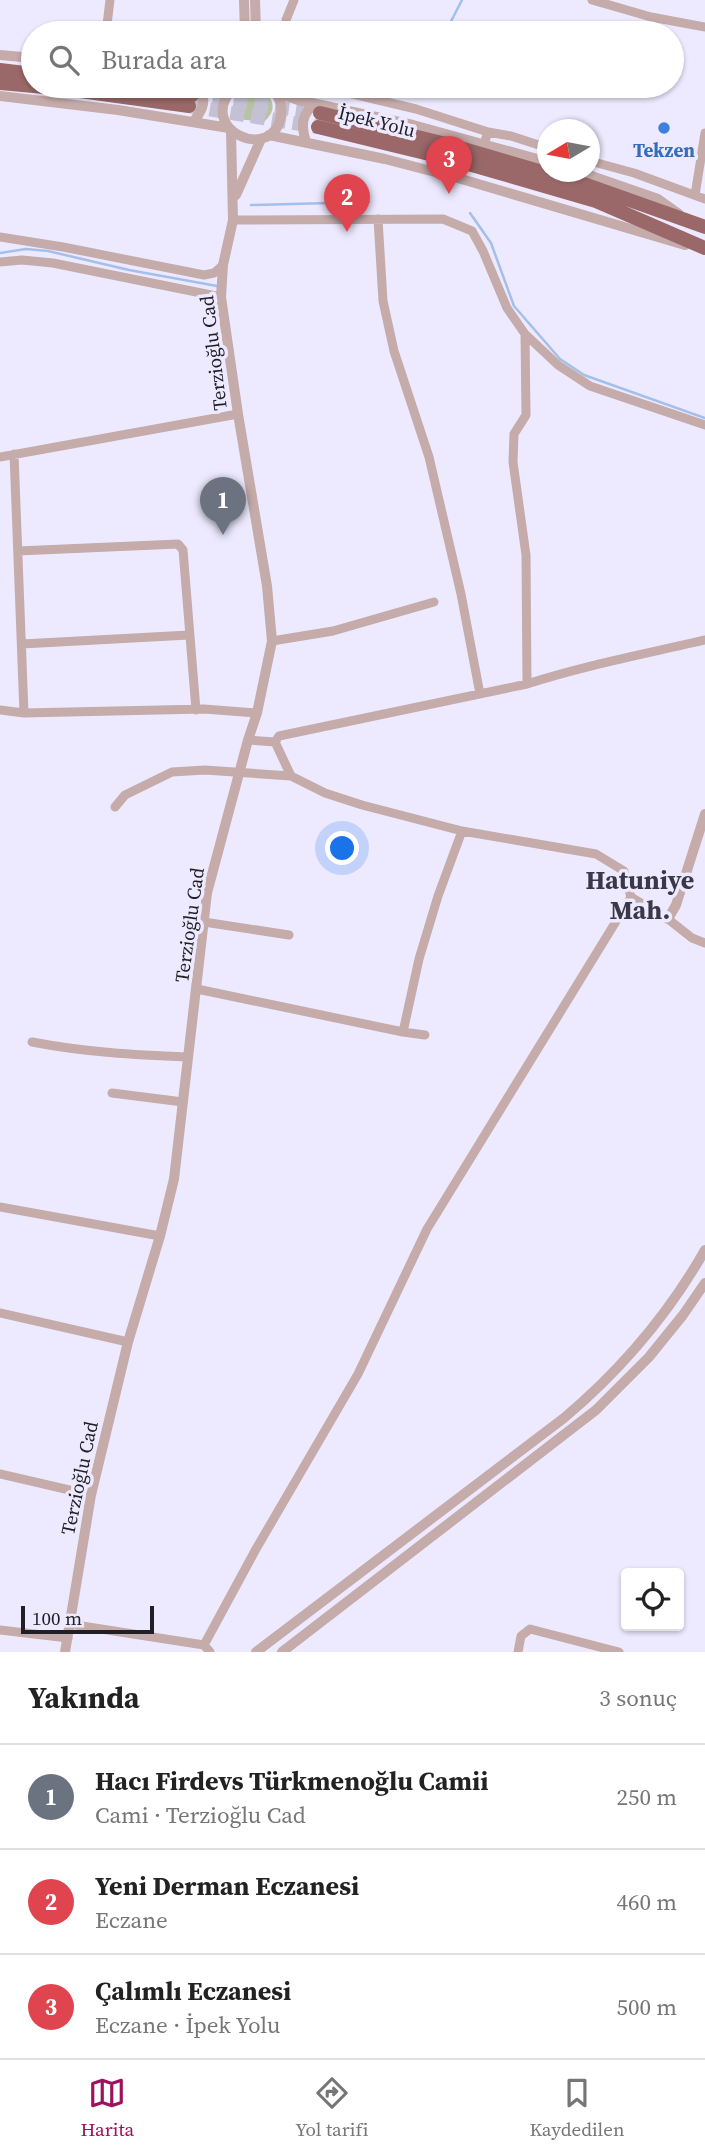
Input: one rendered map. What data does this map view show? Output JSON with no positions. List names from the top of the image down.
{
  "streets": {
    "highway": ["İpek Yolu"],
    "street": ["Terzioğlu Cad"]
  },
  "districts": ["Hatuniye Mah."],
  "places": ["Tekzen"],
  "scale_bar": "100 m",
  "north": "left",
  "page": {
    "search": "Burada ara",
    "pins": ["3", "2", "1"],
    "scale": "100 m",
    "heading": ["Yakında", "3 sonuç"],
    "list": [
      {
        "mark": "1",
        "name": "Hacı Firdevs Türkmenoğlu Camii",
        "note": "Cami · Terzioğlu Cad",
        "value": "250 m"
      },
      {
        "mark": "2",
        "name": "Yeni Derman Eczanesi",
        "note": "Eczane",
        "value": "460 m"
      },
      {
        "mark": "3",
        "name": "Çalımlı Eczanesi",
        "note": "Eczane · İpek Yolu",
        "value": "500 m"
      }
    ],
    "nav": ["Harita", "Yol tarifi", "Kaydedilen"]
  }
}
